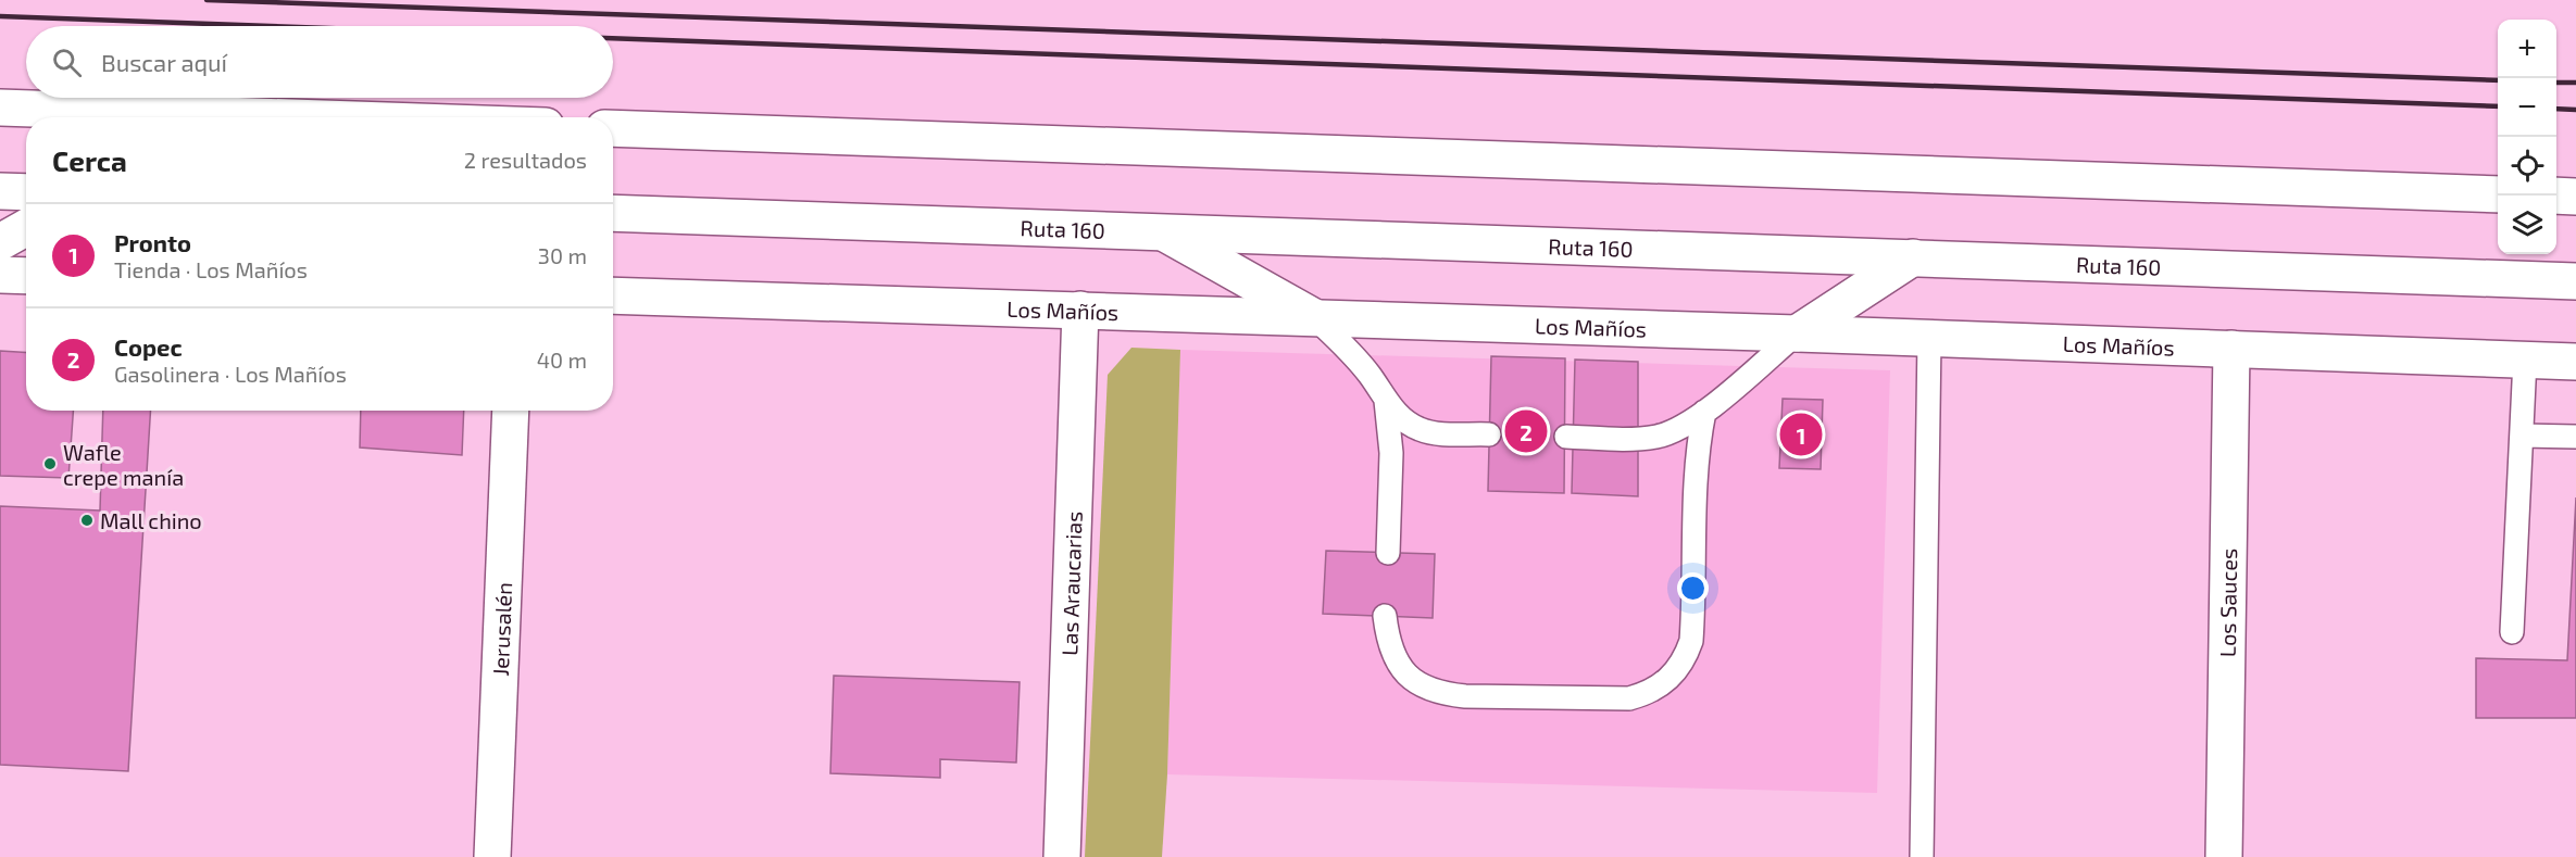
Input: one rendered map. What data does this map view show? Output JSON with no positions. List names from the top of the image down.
{
  "streets": {
    "main road": [
      "Ruta 160",
      "Los Mañíos",
      "Las Araucarias",
      "Los Sauces",
      "Jerusalén"
    ]
  },
  "crossings": [
    ["Los Mañíos", "Las Araucarias"],
    ["Los Mañíos", "Los Sauces"]
  ],
  "places": ["Wafle crepe manía", "Mall chino"],
  "page": {
    "map_buttons": ["+", "−"],
    "search": "Buscar aquí",
    "heading": ["Cerca", "2 resultados"],
    "list": [
      {
        "mark": "1",
        "name": "Pronto",
        "note": "Tienda · Los Mañíos",
        "value": "30 m"
      },
      {
        "mark": "2",
        "name": "Copec",
        "note": "Gasolinera · Los Mañíos",
        "value": "40 m"
      }
    ],
    "pins": ["2", "1"]
  }
}
